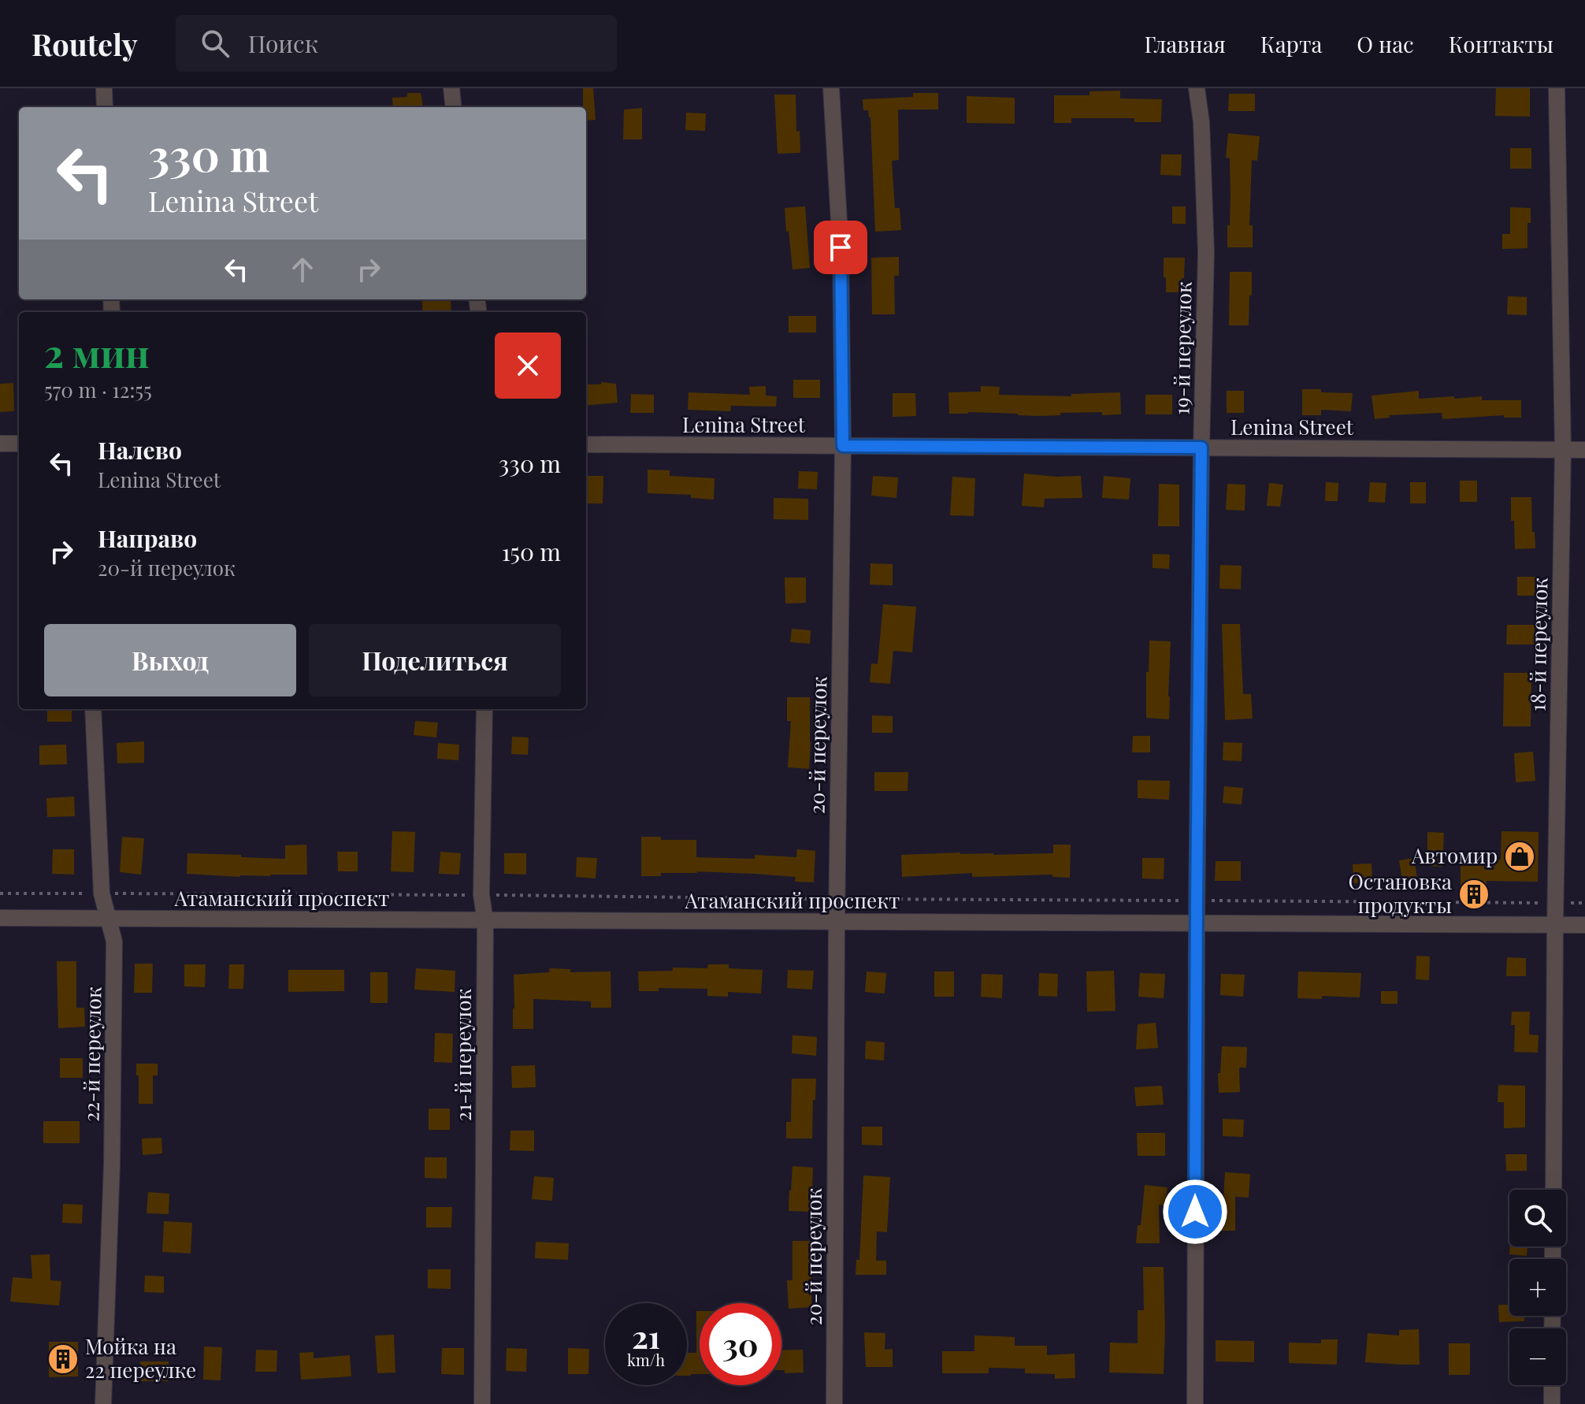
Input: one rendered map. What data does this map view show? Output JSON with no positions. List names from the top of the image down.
{
  "streets": {
    "street": [
      "19-й переулок",
      "Lenina Street",
      "18-й переулок",
      "20-й переулок",
      "Атаманский проспект",
      "22-й переулок",
      "21-й переулок"
    ]
  },
  "crossings": [
    ["19-й переулок", "Lenina Street"],
    ["19-й переулок", "Атаманский проспект"],
    ["Lenina Street", "18-й переулок"],
    ["Lenina Street", "20-й переулок"],
    ["18-й переулок", "Атаманский проспект"],
    ["20-й переулок", "Атаманский проспект"],
    ["Атаманский проспект", "22-й переулок"],
    ["Атаманский проспект", "21-й переулок"]
  ],
  "places": {
    "shop": ["Автомир"],
    "building": ["Остановка продукты", "Мойка на 22 переулке"]
  },
  "page": {
    "header": "Routely",
    "search": "Поиск",
    "nav": [
      "Главная",
      "Карта",
      "О нас",
      "Контакты"
    ],
    "turn": ["330 m", "Lenina Street"],
    "heading": ["2 мин", "570 m · 12:55"],
    "list": [
      {
        "name": "Налево",
        "note": "Lenina Street",
        "value": "330 m"
      },
      {
        "name": "Направо",
        "note": "20-й переулок",
        "value": "150 m"
      }
    ],
    "buttons": ["Выход", "Поделиться"],
    "map_buttons": ["+", "−"],
    "speed": "21 km/h",
    "limit": "30"
  }
}
